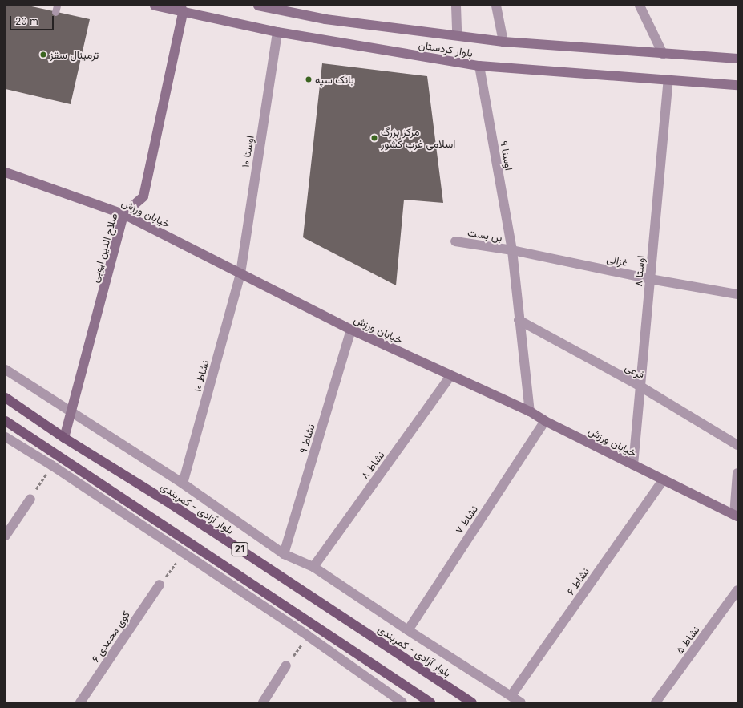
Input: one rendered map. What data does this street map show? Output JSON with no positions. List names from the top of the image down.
{
  "streets": {
    "main road": ["بلوار آزادی - کمربندی", "21"],
    "street": [
      "بلوار کردستان",
      "اوستا ۱۰",
      "اوستا ۹",
      "خیابان ورزش",
      "بن بست",
      "صلاح الدین ایوبی",
      "غزالی",
      "اوستا ۸",
      "فرعی",
      "نشاط ۱۰",
      "نشاط ۹",
      "نشاط ۸",
      "نشاط ۷",
      "نشاط ۶",
      "کوی محمدی ۶",
      "نشاط ۵"
    ]
  },
  "crossings": [
    ["بلوار کردستان", "اوستا ۱۰"],
    ["بلوار کردستان", "اوستا ۹"],
    ["بلوار کردستان", "صلاح الدین ایوبی"],
    ["بلوار کردستان", "اوستا ۸"],
    ["اوستا ۱۰", "خیابان ورزش"],
    ["اوستا ۱۰", "نشاط ۱۰"],
    ["اوستا ۹", "خیابان ورزش"],
    ["اوستا ۹", "بن بست"],
    ["اوستا ۹", "غزالی"],
    ["اوستا ۹", "فرعی"],
    ["خیابان ورزش", "صلاح الدین ایوبی"],
    ["خیابان ورزش", "اوستا ۸"],
    ["خیابان ورزش", "نشاط ۱۰"],
    ["خیابان ورزش", "نشاط ۹"],
    ["خیابان ورزش", "نشاط ۸"],
    ["خیابان ورزش", "نشاط ۷"],
    ["خیابان ورزش", "نشاط ۶"],
    ["بن بست", "غزالی"],
    ["صلاح الدین ایوبی", "بلوار آزادی - کمربندی"],
    ["غزالی", "اوستا ۸"],
    ["اوستا ۸", "فرعی"]
  ],
  "places": ["ترمینال سقز", "بانک سپه", "مرکز بزرگ اسلامی غرب کشور"],
  "scale_bar": "20 m"
}
